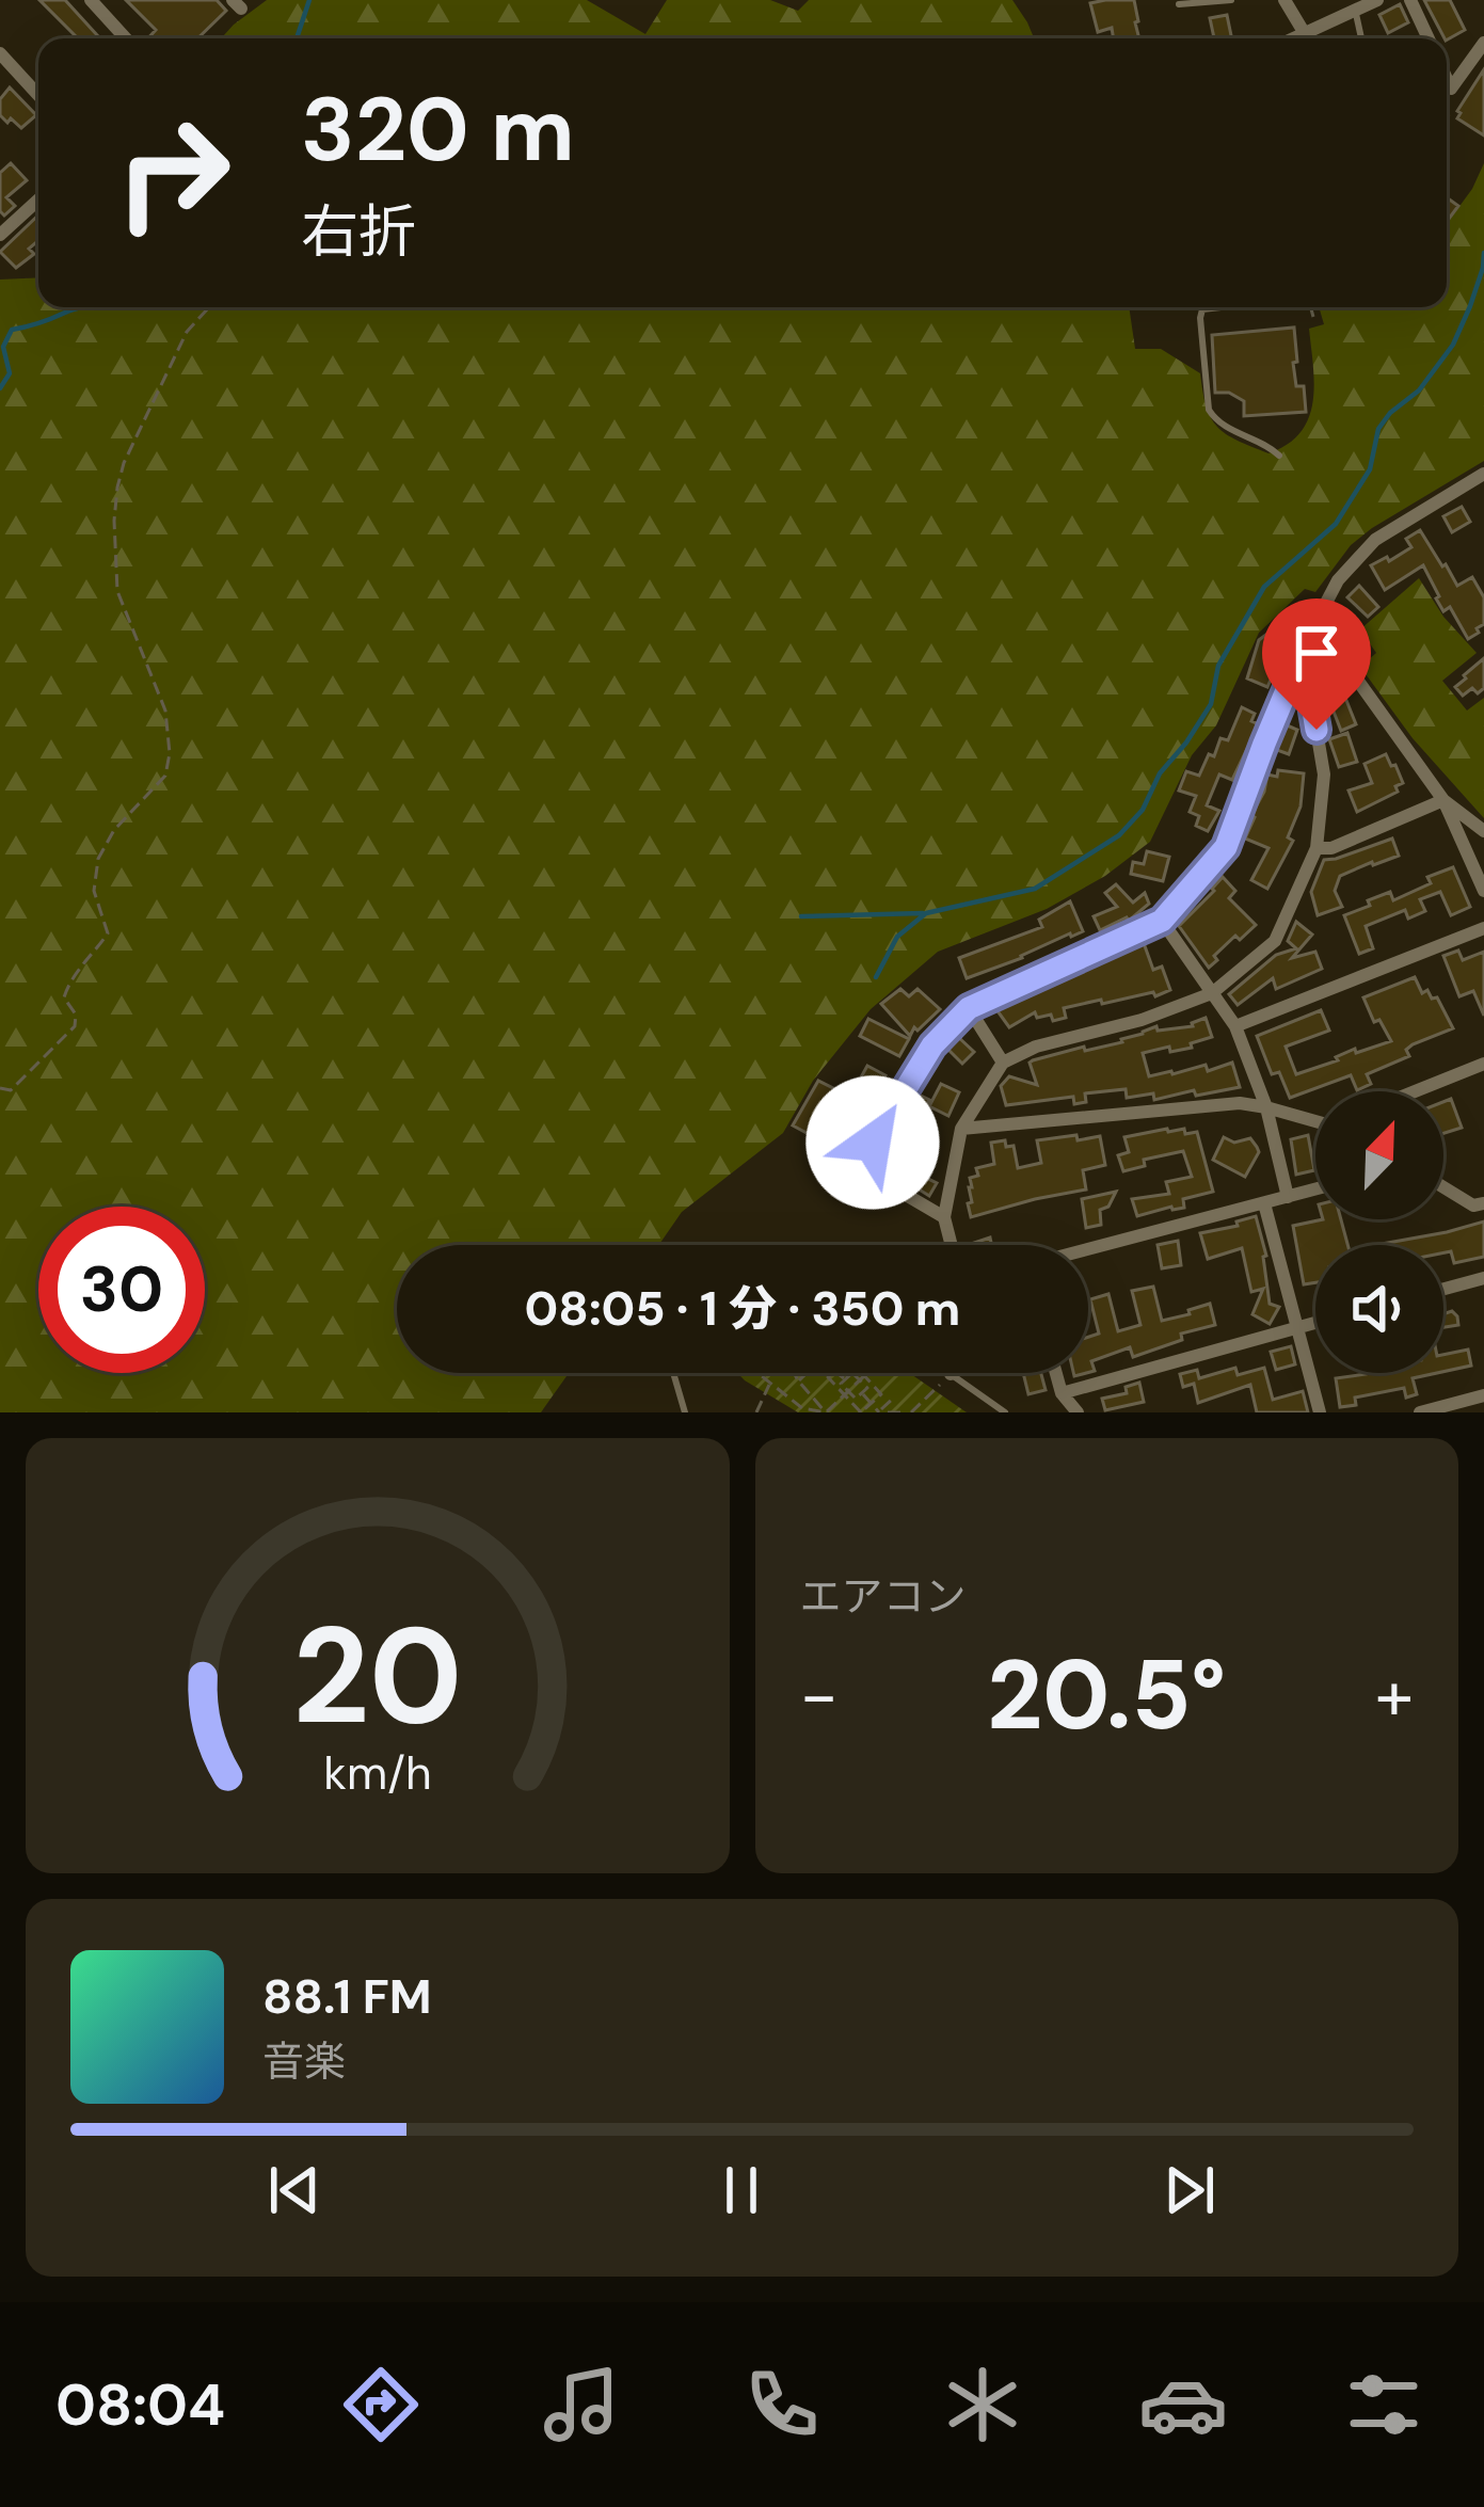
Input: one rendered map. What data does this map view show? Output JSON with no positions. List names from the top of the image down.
{
  "north": "top right",
  "page": {
    "turn": ["320 m", "右折"],
    "limit": "30",
    "trip": "08:05 · 1 分 · 350 m",
    "tile": "エアコン",
    "heat": ["−", "20.5°", "+"],
    "song": ["88.1 FM", "音楽"],
    "tabs": "08:04",
    "gauge": ["20", "km/h"]
  }
}
